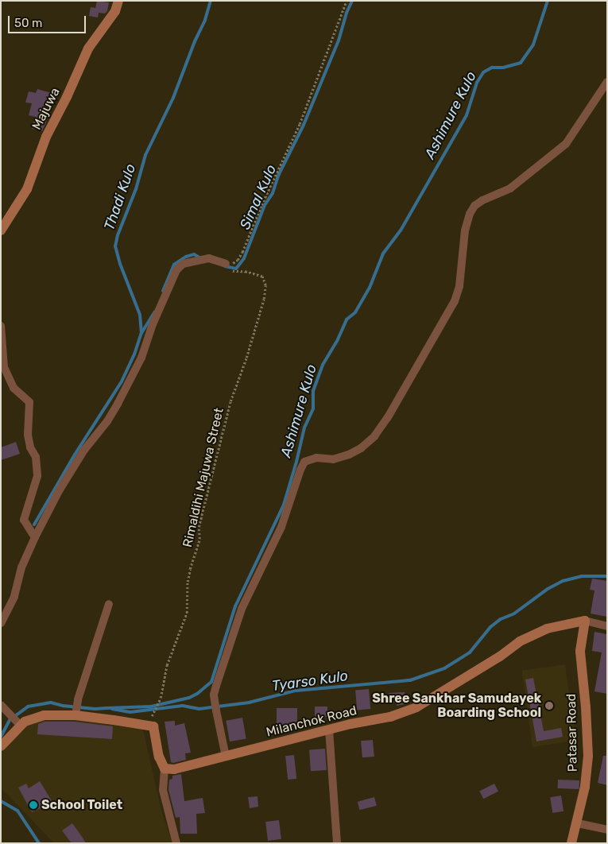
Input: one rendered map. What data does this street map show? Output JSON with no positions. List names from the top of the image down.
{
  "streets": {
    "street": ["Majuwa", "Milanchok Road", "Patasar Road"],
    "path": ["Rimaldihi Majuwa Street"]
  },
  "crossings": [
    ["Milanchok Road", "Patasar Road"]
  ],
  "water": [
    "Ashimure Kulo",
    "Thadi Kulo",
    "Simal Kulo",
    "Tyarso Kulo"
  ],
  "places": ["Shree Sankhar Samudayek Boarding School", "School Toilet"],
  "scale_bar": "50 m"
}
